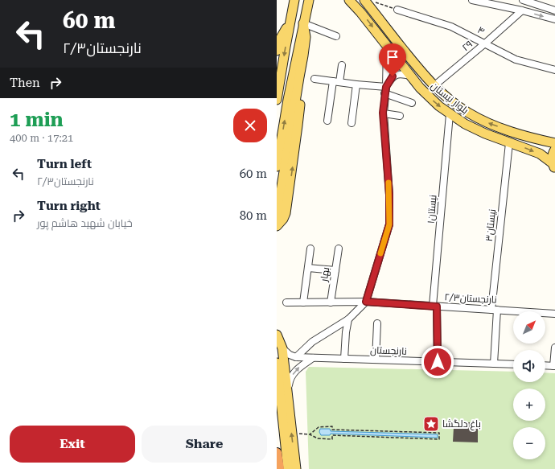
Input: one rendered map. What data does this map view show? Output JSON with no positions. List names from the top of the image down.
{
  "streets": {
    "main road": ["بلوار نیستان"],
    "street": [
      "۴",
      "۲۹",
      "۱نیستان",
      "۳نیستان",
      "بهار",
      "۲/۳نارنجستان",
      "نارنجستان"
    ]
  },
  "crossings": [
    ["۴", "۲۹"],
    ["بلوار نیستان", "۱نیستان"],
    ["بلوار نیستان", "۳نیستان"],
    ["۱نیستان", "۲/۳نارنجستان"],
    ["۱نیستان", "نارنجستان"],
    ["۳نیستان", "۲/۳نارنجستان"],
    ["۳نیستان", "نارنجستان"],
    ["بهار", "۲/۳نارنجستان"]
  ],
  "places": {
    "place": ["باغ دلگشا"]
  },
  "north": "top right",
  "page": {
    "turn": ["60 m", "۲/۳نارنجستان"],
    "then": "Then",
    "heading": ["1 min", "400 m · 17:21"],
    "list": [
      {
        "name": "Turn left",
        "note": "۲/۳نارنجستان",
        "value": "60 m"
      },
      {
        "name": "Turn right",
        "note": "خیابان شهید هاشم پور",
        "value": "80 m"
      }
    ],
    "map_buttons": ["+", "−"],
    "buttons": ["Exit", "Share"]
  }
}
